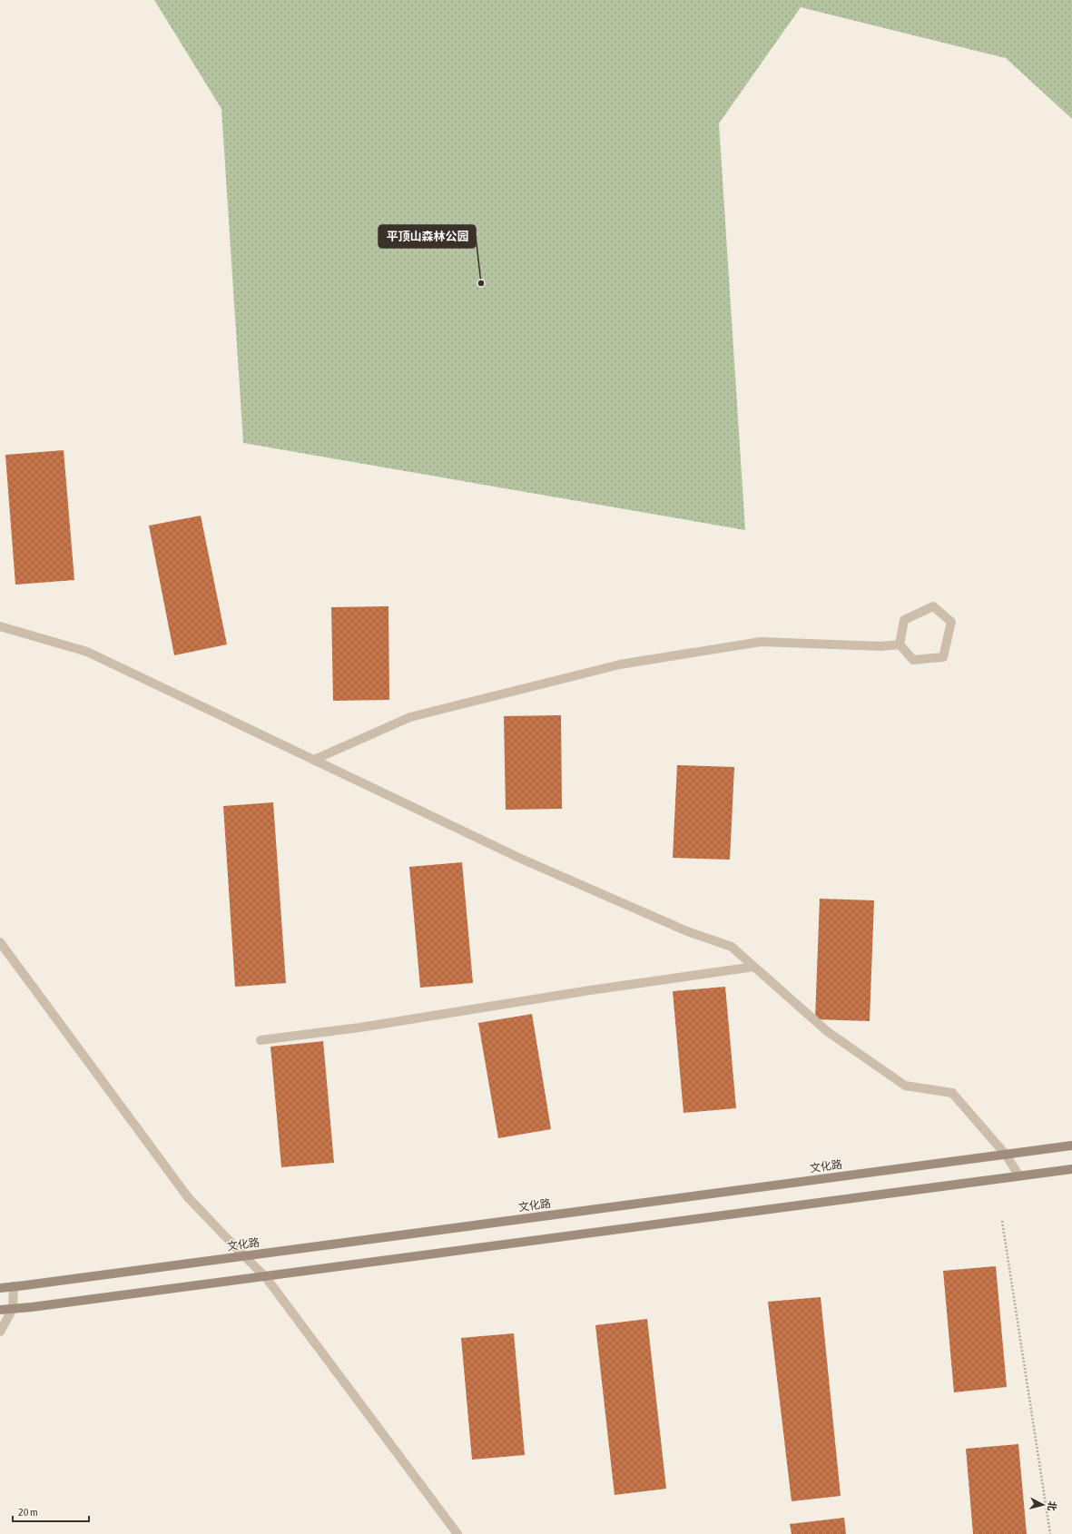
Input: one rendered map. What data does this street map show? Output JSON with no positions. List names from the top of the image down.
{
  "streets": {
    "street": ["文化路"]
  },
  "places": ["平顶山森林公园"],
  "scale_bar": "20 m",
  "north": "right"
}
